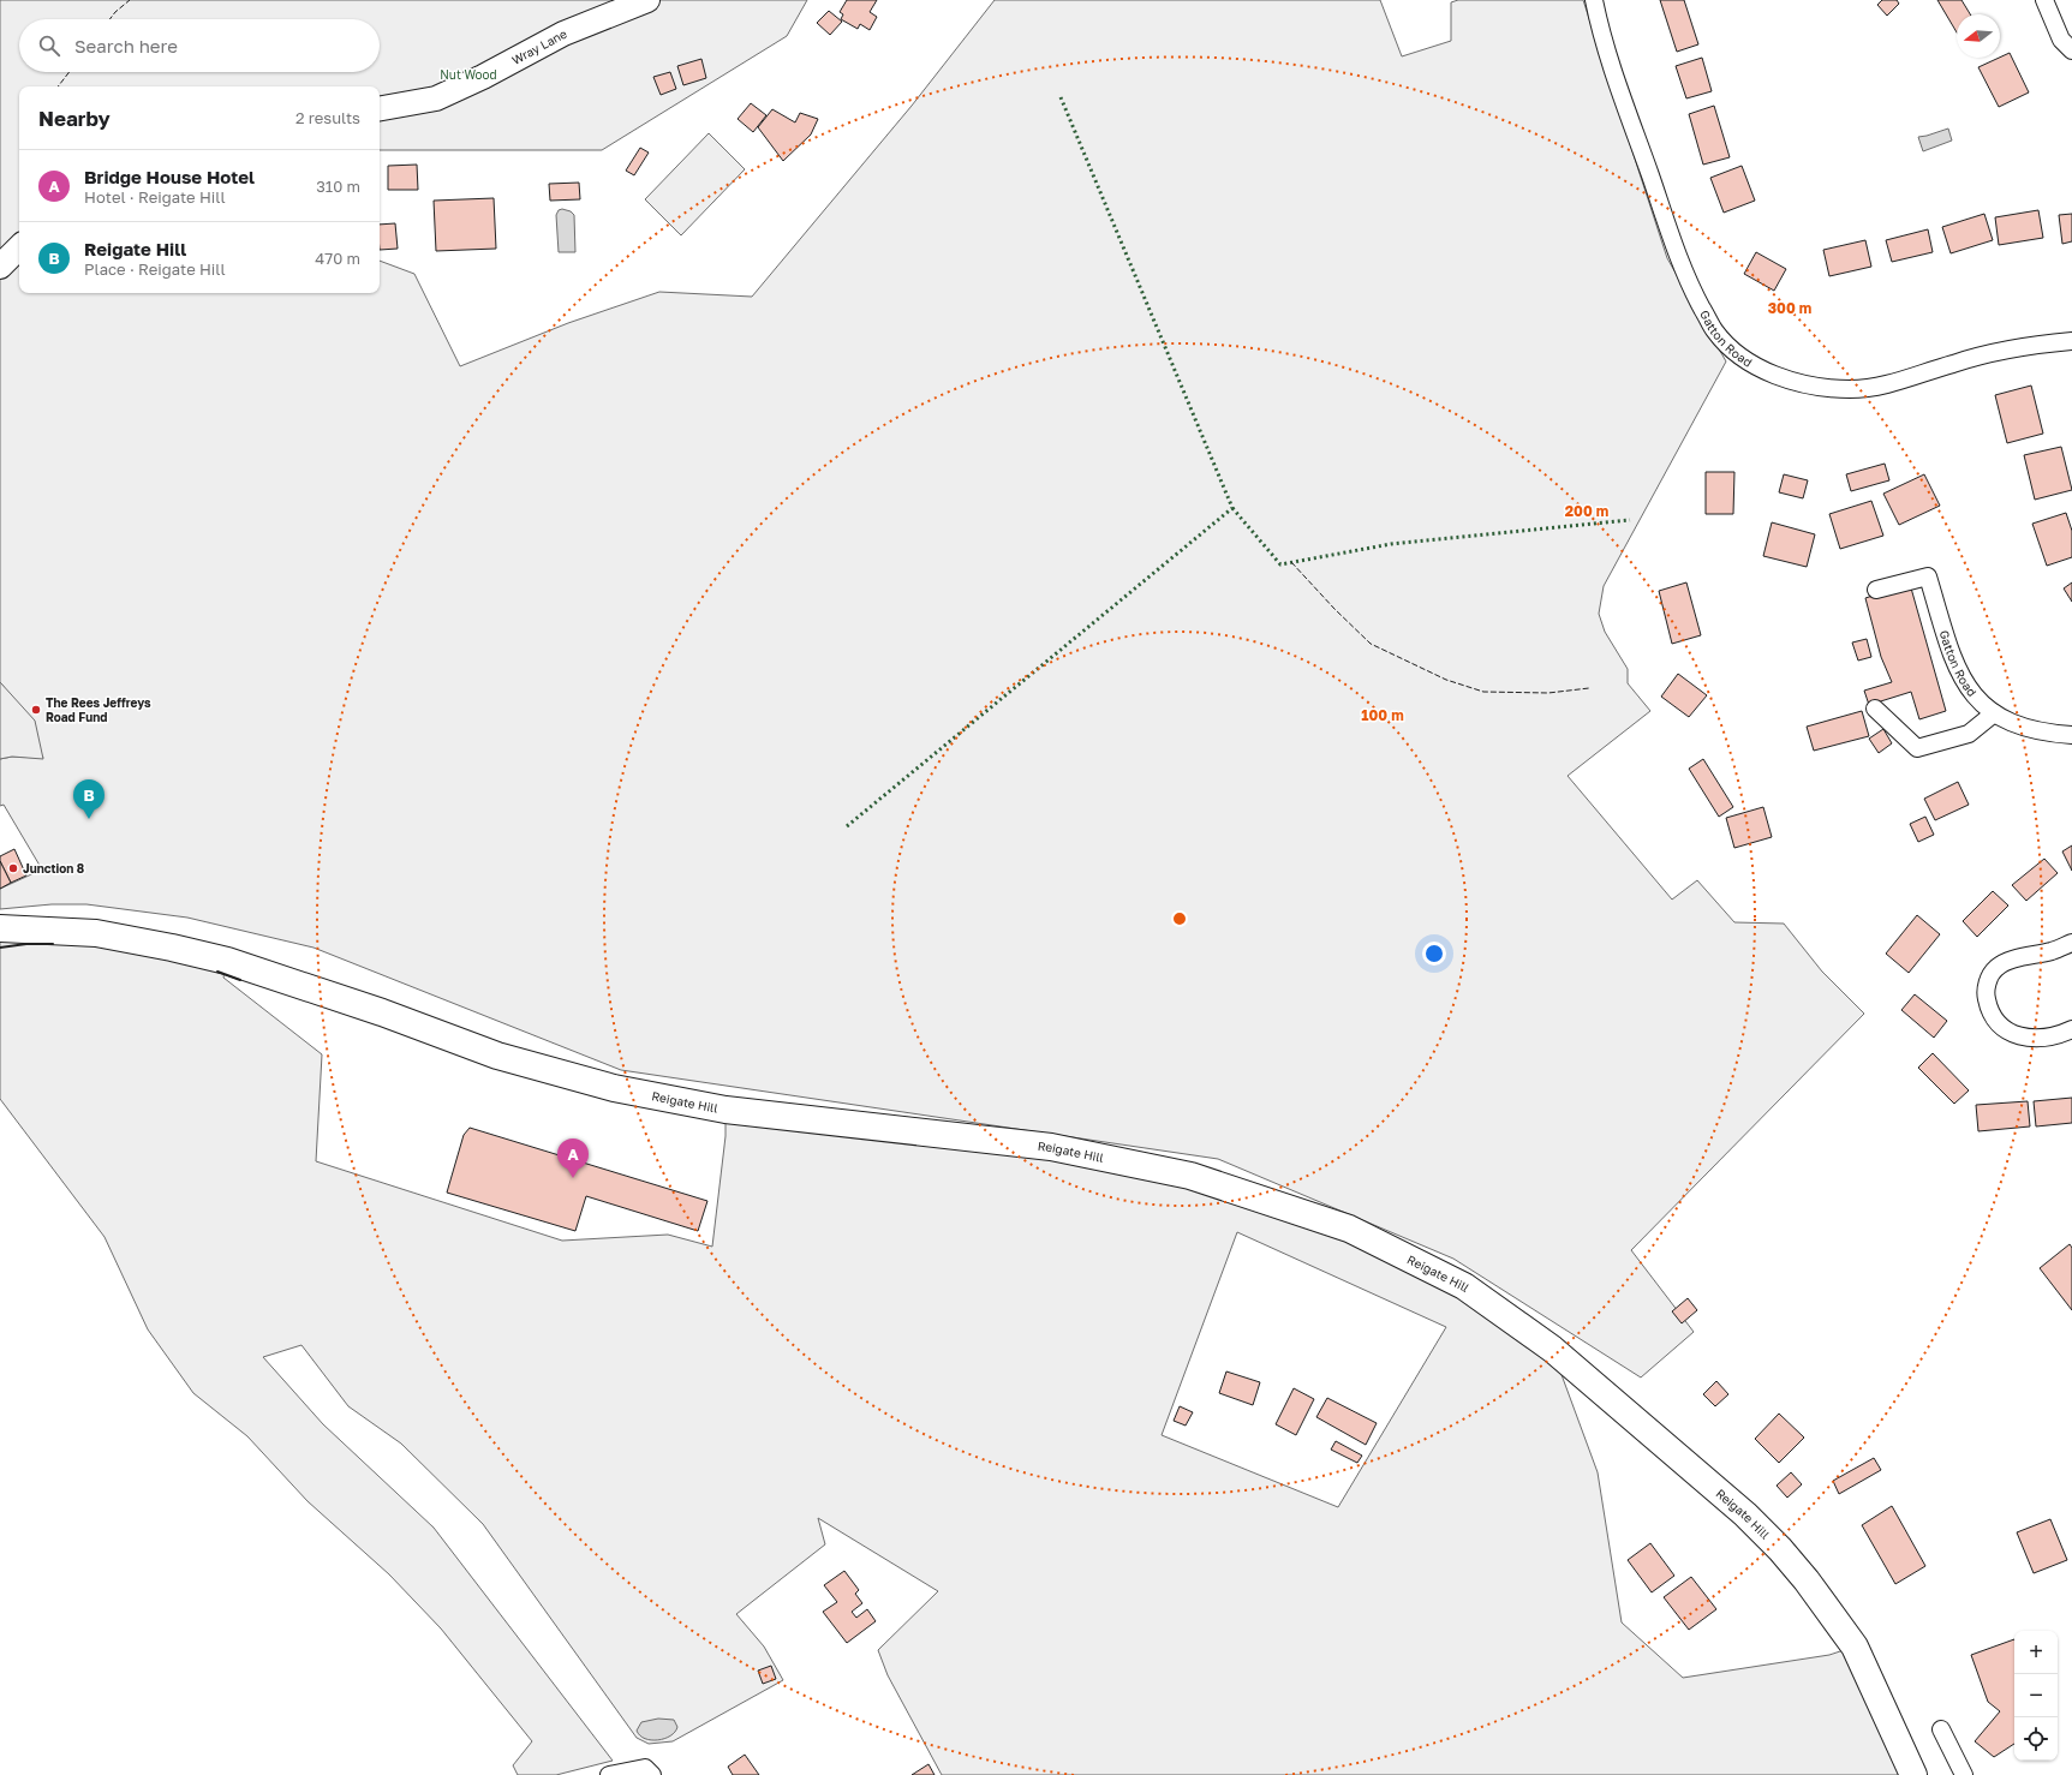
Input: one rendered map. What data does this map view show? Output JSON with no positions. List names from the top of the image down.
{
  "streets": {
    "main road": ["Reigate Hill"],
    "street": ["Wray Lane", "Gatton Road"]
  },
  "parks": ["Nut Wood"],
  "places": ["The Rees Jeffreys Road Fund", "Junction 8"],
  "north": "left",
  "page": {
    "search": "Search here",
    "heading": ["Nearby", "2 results"],
    "list": [
      {
        "mark": "A",
        "name": "Bridge House Hotel",
        "note": "Hotel · Reigate Hill",
        "value": "310 m"
      },
      {
        "mark": "B",
        "name": "Reigate Hill",
        "note": "Place · Reigate Hill",
        "value": "470 m"
      }
    ],
    "pins": ["B", "A"],
    "map_buttons": ["+", "−"]
  },
  "rings": ["300 m", "200 m", "100 m"]
}
